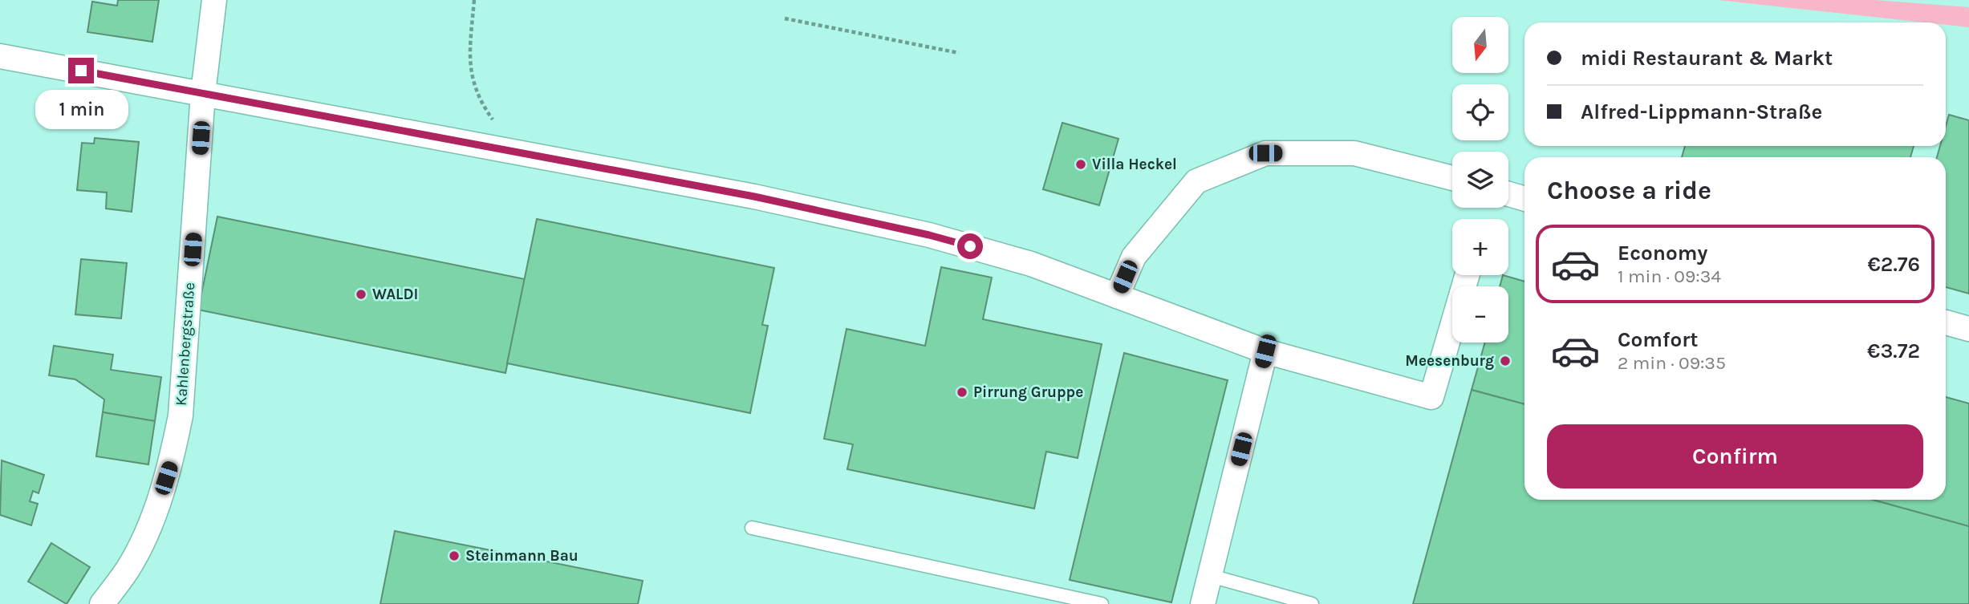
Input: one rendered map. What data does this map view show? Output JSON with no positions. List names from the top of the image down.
{
  "streets": {
    "street": ["Kahlenbergstraße"]
  },
  "places": [
    "Villa Heckel",
    "WALDI",
    "Meesenburg",
    "Pirrung Gruppe",
    "Steinmann Bau"
  ],
  "north": "bottom",
  "page": {
    "map_buttons": ["+", "−"],
    "banner": ["midi Restaurant & Markt", "Alfred-Lippmann-Straße"],
    "bubble": "1 min",
    "heading": "Choose a ride",
    "list": [
      {
        "name": "Economy",
        "note": "1 min · 09:34",
        "value": "€2.76"
      },
      {
        "name": "Comfort",
        "note": "2 min · 09:35",
        "value": "€3.72"
      }
    ],
    "buttons": "Confirm"
  }
}
